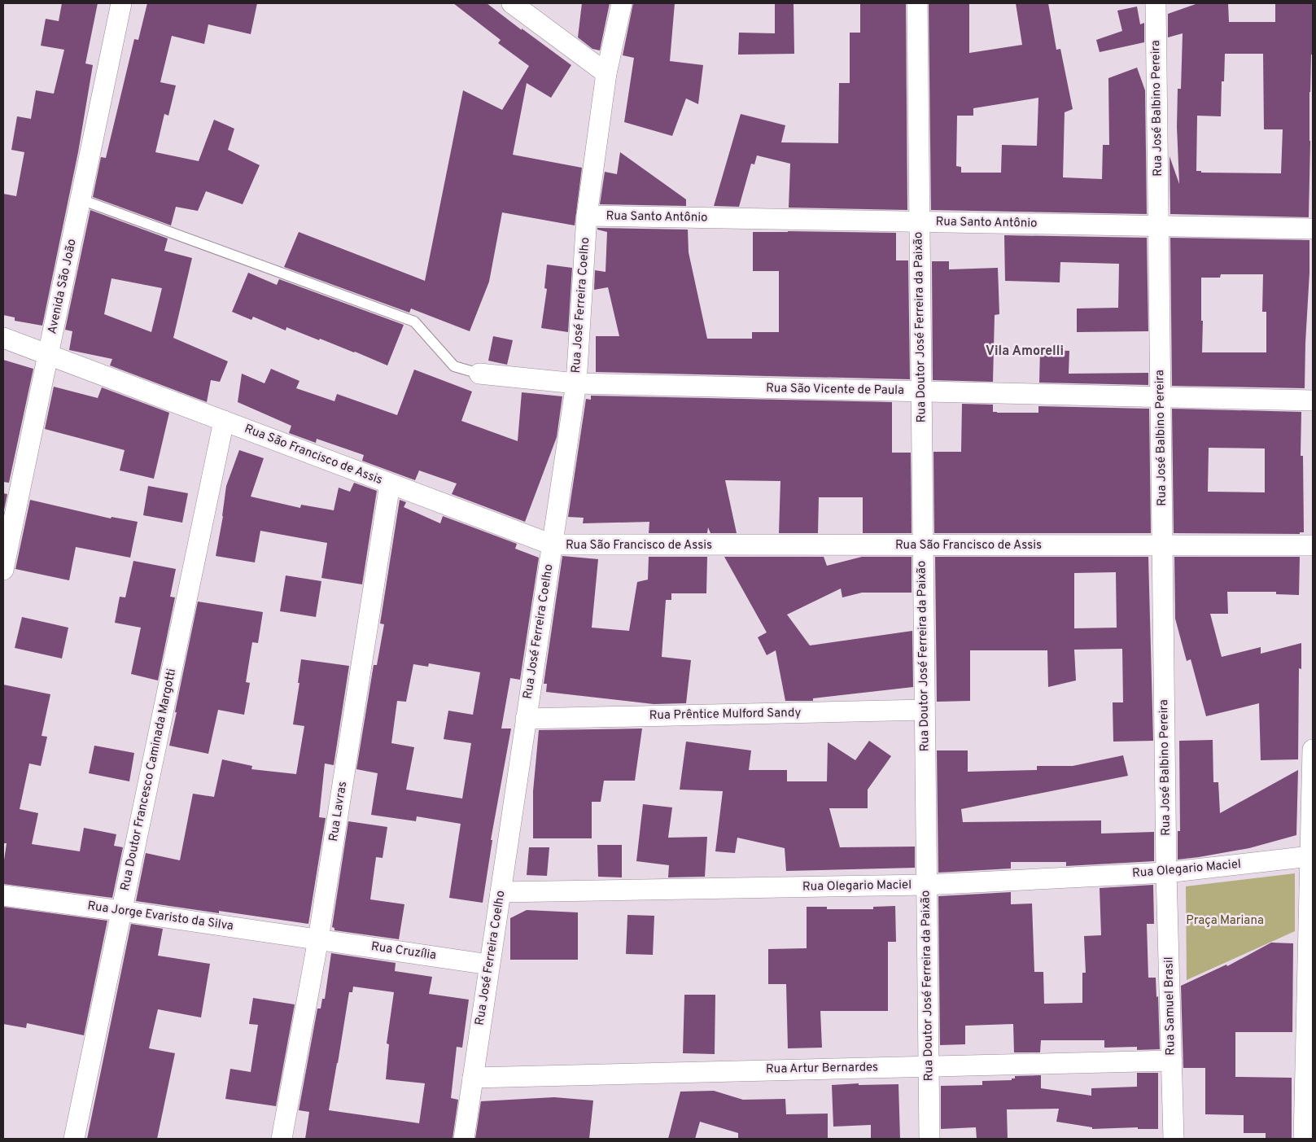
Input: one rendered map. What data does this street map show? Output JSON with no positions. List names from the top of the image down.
{
  "streets": {
    "street": [
      "Rua José Balbino Pereira",
      "Rua Santo Antônio",
      "Avenida São João",
      "Rua José Ferreira Coelho",
      "Rua Doutor José Ferreira da Paixão",
      "Rua São Vicente de Paula",
      "Rua São Francisco de Assis",
      "Rua Prêntice Mulford Sandy",
      "Rua Doutor Francesco Caminada Margotti",
      "Rua Lavras",
      "Rua Olegario Maciel",
      "Rua Jorge Evaristo da Silva",
      "Rua Cruzília",
      "Rua Samuel Brasil",
      "Rua Artur Bernardes"
    ]
  },
  "crossings": [
    ["Rua José Balbino Pereira", "Rua Santo Antônio"],
    ["Rua José Balbino Pereira", "Rua São Vicente de Paula"],
    ["Rua José Balbino Pereira", "Rua São Francisco de Assis"],
    ["Rua José Balbino Pereira", "Rua Olegario Maciel"],
    ["Rua José Balbino Pereira", "Rua Samuel Brasil"],
    ["Rua Santo Antônio", "Rua José Ferreira Coelho"],
    ["Rua Santo Antônio", "Rua Doutor José Ferreira da Paixão"],
    ["Avenida São João", "Rua São Francisco de Assis"],
    ["Rua José Ferreira Coelho", "Rua São Vicente de Paula"],
    ["Rua José Ferreira Coelho", "Rua São Francisco de Assis"],
    ["Rua José Ferreira Coelho", "Rua Prêntice Mulford Sandy"],
    ["Rua José Ferreira Coelho", "Rua Olegario Maciel"],
    ["Rua José Ferreira Coelho", "Rua Cruzília"],
    ["Rua José Ferreira Coelho", "Rua Artur Bernardes"],
    ["Rua Doutor José Ferreira da Paixão", "Rua São Vicente de Paula"],
    ["Rua Doutor José Ferreira da Paixão", "Rua São Francisco de Assis"],
    ["Rua Doutor José Ferreira da Paixão", "Rua Prêntice Mulford Sandy"],
    ["Rua Doutor José Ferreira da Paixão", "Rua Olegario Maciel"],
    ["Rua Doutor José Ferreira da Paixão", "Rua Artur Bernardes"],
    ["Rua São Francisco de Assis", "Rua Doutor Francesco Caminada Margotti"],
    ["Rua São Francisco de Assis", "Rua Lavras"],
    ["Rua Doutor Francesco Caminada Margotti", "Rua Jorge Evaristo da Silva"],
    ["Rua Lavras", "Rua Jorge Evaristo da Silva"],
    ["Rua Lavras", "Rua Cruzília"],
    ["Rua Olegario Maciel", "Rua Samuel Brasil"],
    ["Rua Jorge Evaristo da Silva", "Rua Cruzília"],
    ["Rua Samuel Brasil", "Rua Artur Bernardes"]
  ],
  "districts": ["Vila Amorelli"],
  "parks": ["Praça Mariana"]
}
